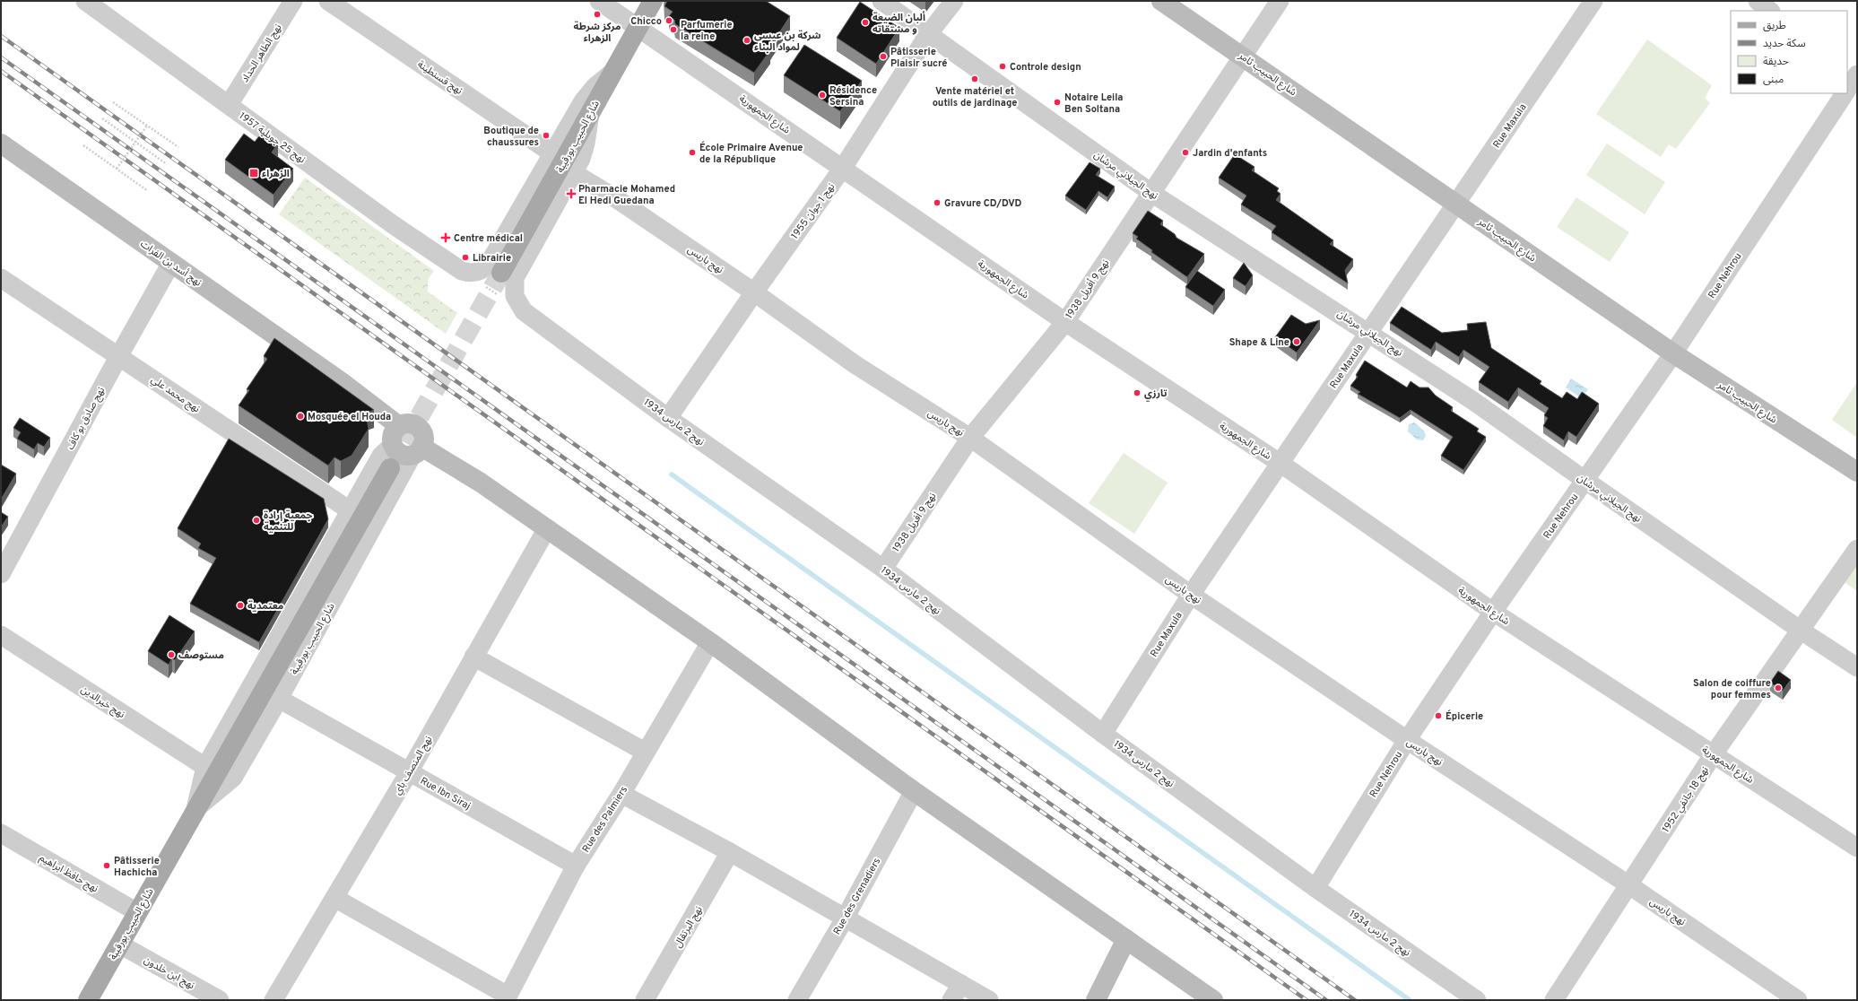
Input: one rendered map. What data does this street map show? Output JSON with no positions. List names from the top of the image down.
{
  "streets": {
    "main road": ["شارع الحبيب بورقيبة"],
    "street": [
      "نهج الطاهر الحداد",
      "شارع الحبيب ثامر",
      "نهج قسنطينة",
      "شارع الجمهورية",
      "Rue Maxula",
      "نهج 25 جويلية 1957",
      "نهج الجيلاني مرشان",
      "نهج 1 جوان 1955",
      "نهج باريس",
      "نهج أسد بن الفرات",
      "Rue Nehrou",
      "نهج 9 أفريل 1938",
      "نهج محمد علي",
      "نهج صادق بو كاف",
      "نهج 2 مارس 1934",
      "نهج خيرالدين",
      "نهج المنصف باي",
      "Rue Ibn Siraj",
      "نهج 18 جانفي 1952",
      "Rue des Palmiers",
      "نهج حافظ ابراهيم",
      "Rue des Grenadiers",
      "نهج البرتقال",
      "نهج ابن خلدون"
    ]
  },
  "crossings": [
    ["نهج الطاهر الحداد", "نهج 25 جويلية 1957"],
    ["شارع الحبيب ثامر", "Rue Maxula"],
    ["شارع الحبيب ثامر", "Rue Nehrou"],
    ["شارع الحبيب ثامر", "نهج 9 أفريل 1938"],
    ["شارع الجمهورية", "Rue Maxula"],
    ["شارع الجمهورية", "شارع الحبيب بورقيبة"],
    ["شارع الجمهورية", "نهج 1 جوان 1955"],
    ["شارع الجمهورية", "Rue Nehrou"],
    ["شارع الجمهورية", "نهج 9 أفريل 1938"],
    ["شارع الجمهورية", "نهج 18 جانفي 1952"],
    ["Rue Maxula", "نهج الجيلاني مرشان"],
    ["Rue Maxula", "نهج باريس"],
    ["Rue Maxula", "نهج 2 مارس 1934"],
    ["شارع الحبيب بورقيبة", "نهج 25 جويلية 1957"],
    ["شارع الحبيب بورقيبة", "نهج أسد بن الفرات"],
    ["شارع الحبيب بورقيبة", "نهج محمد علي"],
    ["شارع الحبيب بورقيبة", "نهج 2 مارس 1934"],
    ["شارع الحبيب بورقيبة", "نهج خيرالدين"],
    ["شارع الحبيب بورقيبة", "Rue Ibn Siraj"],
    ["شارع الحبيب بورقيبة", "نهج حافظ ابراهيم"],
    ["شارع الحبيب بورقيبة", "نهج ابن خلدون"],
    ["نهج الجيلاني مرشان", "نهج 1 جوان 1955"],
    ["نهج الجيلاني مرشان", "Rue Nehrou"],
    ["نهج الجيلاني مرشان", "نهج 9 أفريل 1938"],
    ["نهج الجيلاني مرشان", "نهج 18 جانفي 1952"],
    ["نهج 1 جوان 1955", "نهج باريس"],
    ["نهج 1 جوان 1955", "نهج 2 مارس 1934"],
    ["نهج باريس", "Rue Nehrou"],
    ["نهج باريس", "نهج 9 أفريل 1938"],
    ["نهج باريس", "نهج 2 مارس 1934"],
    ["نهج باريس", "نهج 18 جانفي 1952"],
    ["نهج أسد بن الفرات", "نهج صادق بو كاف"],
    ["Rue Nehrou", "نهج 2 مارس 1934"],
    ["نهج 9 أفريل 1938", "نهج 2 مارس 1934"],
    ["نهج محمد علي", "نهج صادق بو كاف"],
    ["نهج المنصف باي", "Rue Ibn Siraj"],
    ["Rue Ibn Siraj", "Rue des Palmiers"]
  ],
  "places": {
    "other": [
      "مركز شرطة الزهراء",
      "Chicco",
      "ألبان الضيعة و مشتقاته",
      "Parfumerie la reine",
      "شركة بن عيسى لمواد البناء",
      "Pâtisserie Plaisir sucré",
      "Controle design",
      "Vente matériel et outils de jardinage",
      "Résidence Sersina",
      "Notaire Leila Ben Soltana",
      "Boutique de chaussures",
      "École Primaire Avenue de la République",
      "Jardin d'enfants",
      "Gravure CD/DVD",
      "Librairie",
      "Shape & Line",
      "تارزي",
      "Mosquée el Houda",
      "جمعية إرادة للتنمية",
      "معتمدية",
      "مستوصف",
      "Salon de coiffure pour femmes",
      "Épicerie",
      "Pâtisserie Hachicha"
    ],
    "transit": ["الزهراء"],
    "health": ["Pharmacie Mohamed El Hedi Guedana", "Centre médical"]
  },
  "legend": [
    "طريق",
    "سكة حديد",
    "حديقة",
    "مبنى"
  ]
}
